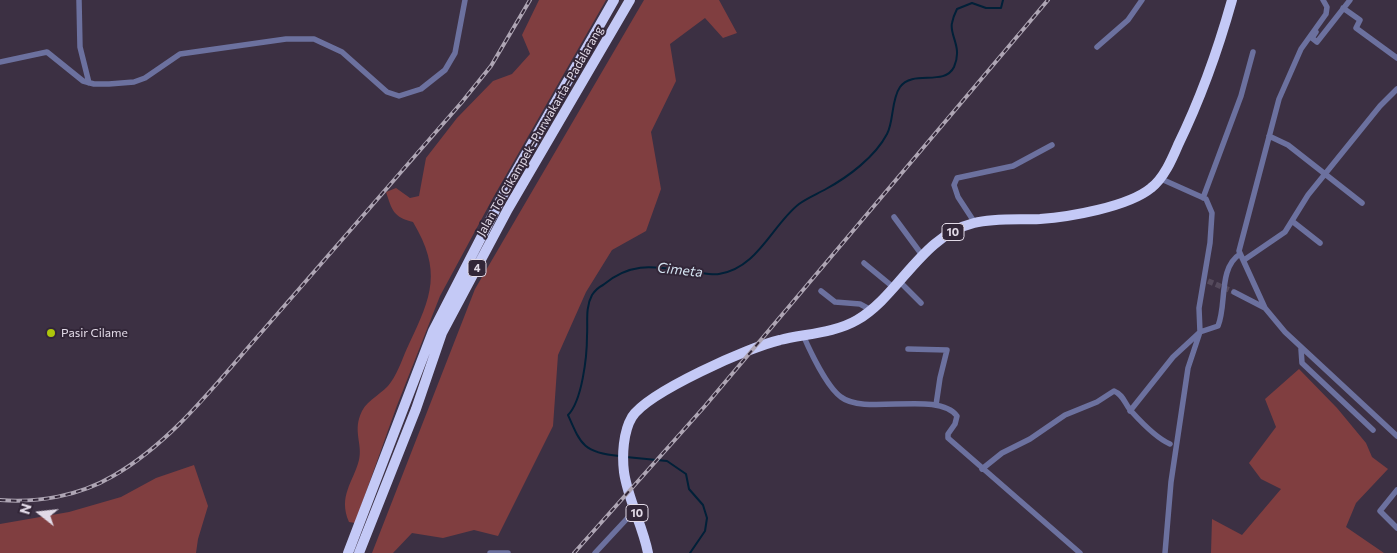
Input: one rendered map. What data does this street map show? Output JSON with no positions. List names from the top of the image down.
{
  "streets": {
    "highway": ["Jalan Tol Cikampek–Purwakarta–Padalarang", "10", "4"]
  },
  "water": ["Cimeta"],
  "places": ["Pasir Cilame"],
  "north": "left"
}
